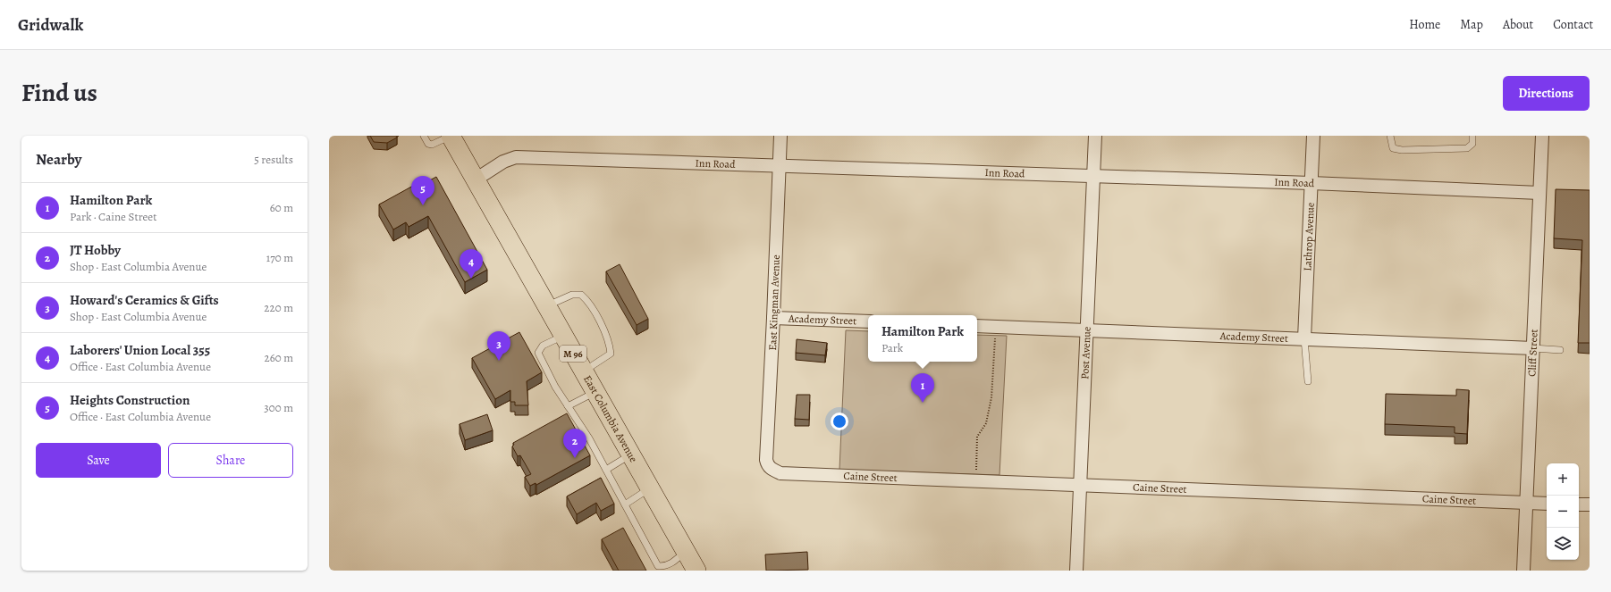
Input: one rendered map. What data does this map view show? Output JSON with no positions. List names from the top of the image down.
{
  "streets": {
    "main road": ["M 96", "East Columbia Avenue"],
    "street": [
      "Inn Road",
      "Lathrop Avenue",
      "East Kingman Avenue",
      "Academy Street",
      "Post Avenue",
      "Cliff Street",
      "Caine Street"
    ]
  },
  "crossings": [
    ["Inn Road", "Lathrop Avenue"],
    ["Inn Road", "East Kingman Avenue"],
    ["Inn Road", "Post Avenue"],
    ["Inn Road", "Cliff Street"],
    ["Inn Road", "East Columbia Avenue"],
    ["Lathrop Avenue", "Academy Street"],
    ["East Kingman Avenue", "Academy Street"],
    ["East Kingman Avenue", "Caine Street"],
    ["Academy Street", "Post Avenue"],
    ["Academy Street", "Cliff Street"],
    ["Post Avenue", "Caine Street"],
    ["Cliff Street", "Caine Street"]
  ],
  "page": {
    "header": "Gridwalk",
    "nav": [
      "Home",
      "Map",
      "About",
      "Contact"
    ],
    "title": "Find us",
    "buttons": [
      "Directions",
      ["Save", "Share"]
    ],
    "heading": ["Nearby", "5 results"],
    "pins": [
      "5",
      "4",
      "3",
      "1",
      "2"
    ],
    "list": [
      {
        "mark": "1",
        "name": "Hamilton Park",
        "note": "Park · Caine Street",
        "value": "60 m"
      },
      {
        "mark": "2",
        "name": "JT Hobby",
        "note": "Shop · East Columbia Avenue",
        "value": "170 m"
      },
      {
        "mark": "3",
        "name": "Howard's Ceramics & Gifts",
        "note": "Shop · East Columbia Avenue",
        "value": "220 m"
      },
      {
        "mark": "4",
        "name": "Laborers' Union Local 355",
        "note": "Office · East Columbia Avenue",
        "value": "260 m"
      },
      {
        "mark": "5",
        "name": "Heights Construction",
        "note": "Office · East Columbia Avenue",
        "value": "300 m"
      }
    ],
    "popup": ["Hamilton Park", "Park"],
    "map_buttons": ["+", "−"]
  }
}
